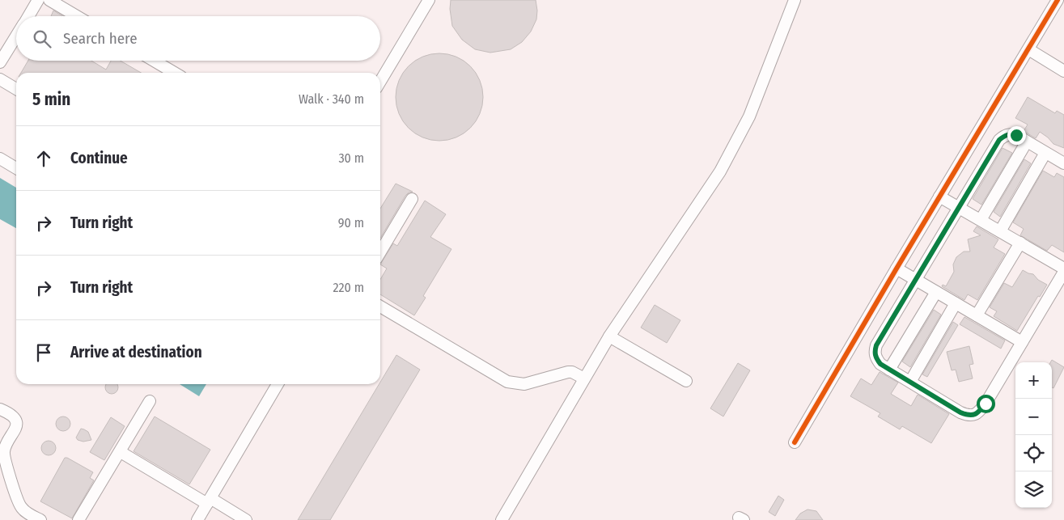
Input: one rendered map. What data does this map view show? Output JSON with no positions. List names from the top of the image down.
{
  "page": {
    "search": "Search here",
    "heading": ["5 min", "Walk · 340 m"],
    "list": [
      ["Continue", "30 m"],
      ["Turn right", "90 m"],
      ["Turn right", "220 m"],
      "Arrive at destination"
    ],
    "map_buttons": ["+", "−"]
  }
}
